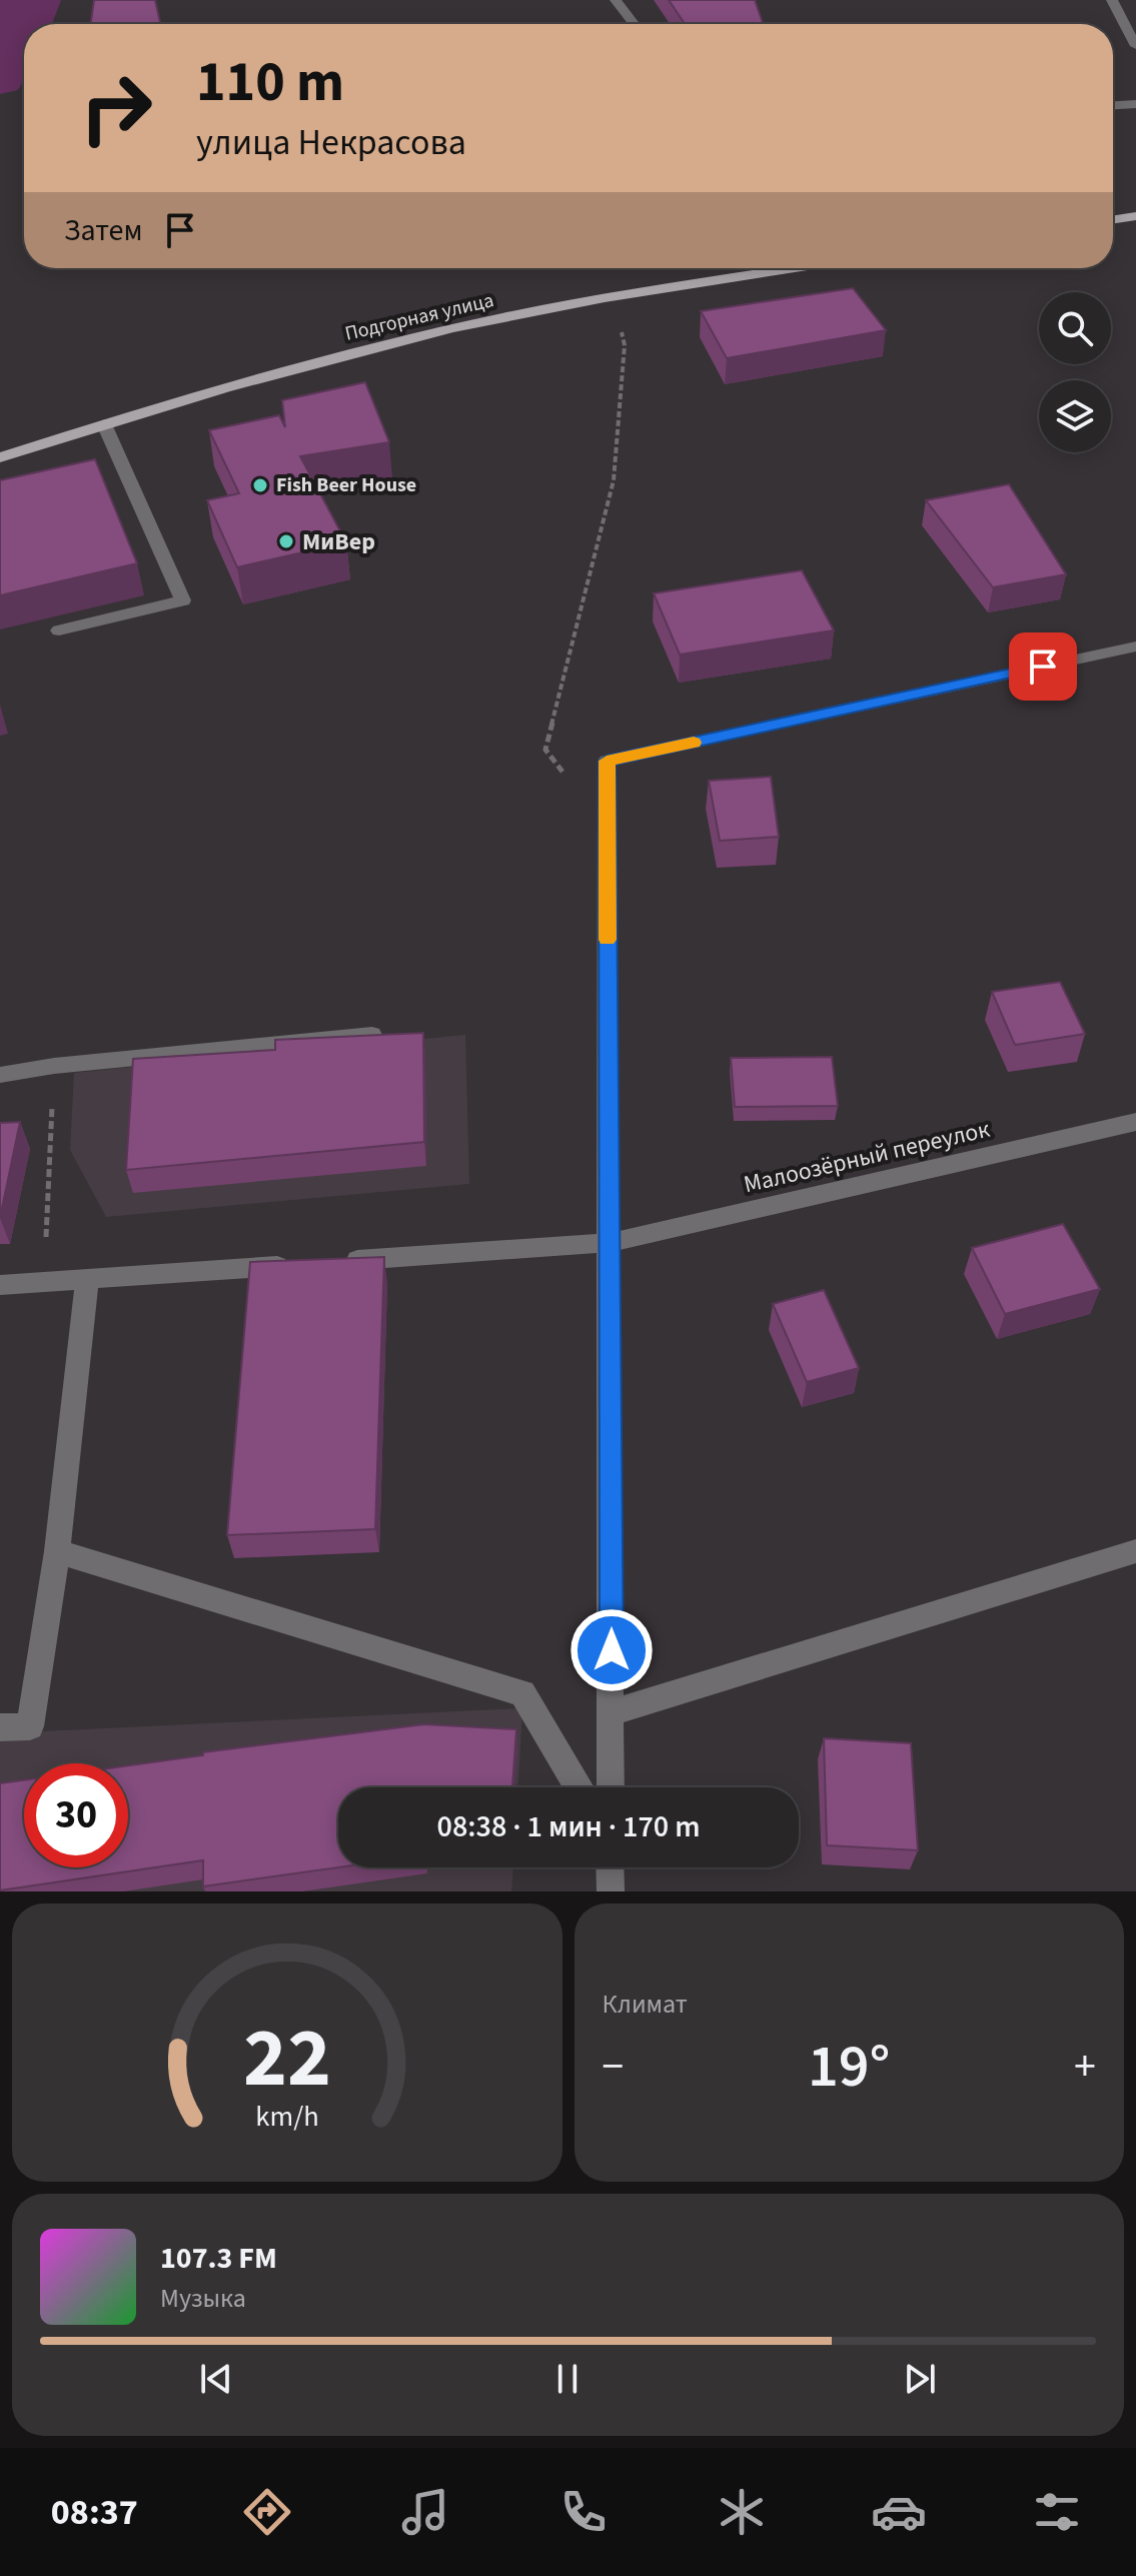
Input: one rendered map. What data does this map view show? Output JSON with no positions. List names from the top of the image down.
{
  "streets": {
    "main road": ["Подгорная улица"],
    "street": ["Малоозёрный переулок"]
  },
  "places": ["Fish Beer House", "МиВер"],
  "page": {
    "turn": ["110 m", "улица Некрасова"],
    "then": "Затем",
    "limit": "30",
    "trip": "08:38 · 1 мин · 170 m",
    "tile": "Климат",
    "heat": ["−", "19°", "+"],
    "song": ["107.3 FM", "Музыка"],
    "tabs": "08:37",
    "gauge": ["22", "km/h"]
  }
}
